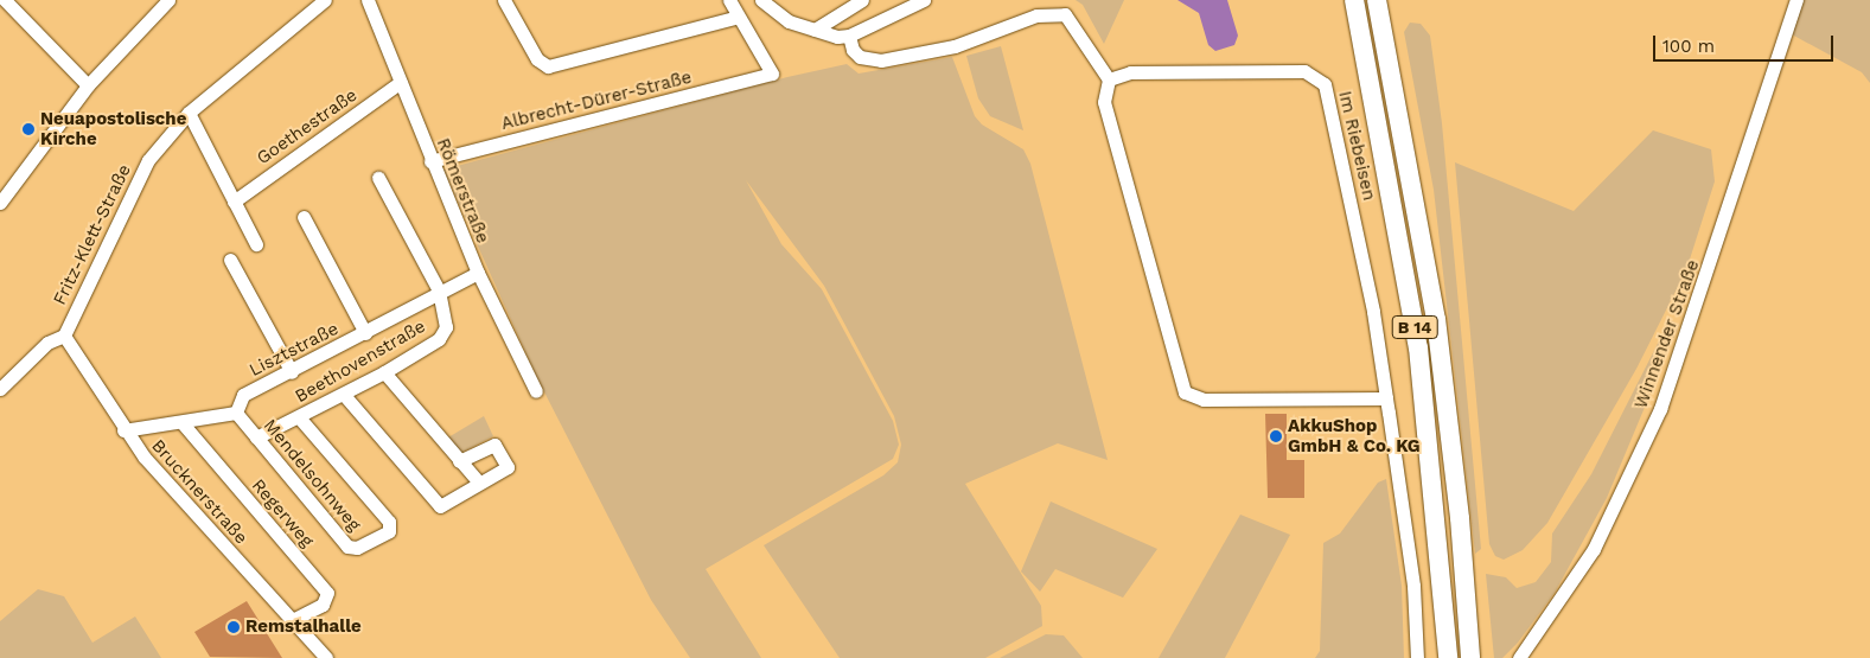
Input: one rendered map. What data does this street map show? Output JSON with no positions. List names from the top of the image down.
{
  "streets": {
    "highway": ["B 14"],
    "street": [
      "Albrecht-Dürer-Straße",
      "Goethestraße",
      "Im Riebeisen",
      "Römerstraße",
      "Fritz-Klett-Straße",
      "Winnender Straße",
      "Lisztstraße",
      "Beethovenstraße",
      "Mendelsohnweg",
      "Brucknerstraße",
      "Regerweg"
    ]
  },
  "crossings": [
    ["Albrecht-Dürer-Straße", "Römerstraße"],
    ["Goethestraße", "Römerstraße"],
    ["Römerstraße", "Lisztstraße"],
    ["Fritz-Klett-Straße", "Brucknerstraße"],
    ["Lisztstraße", "Beethovenstraße"],
    ["Lisztstraße", "Mendelsohnweg"],
    ["Beethovenstraße", "Mendelsohnweg"],
    ["Brucknerstraße", "Regerweg"]
  ],
  "places": ["Neuapostolische Kirche", "AkkuShop GmbH & Co. KG", "Remstalhalle"],
  "scale_bar": "100 m"
}
